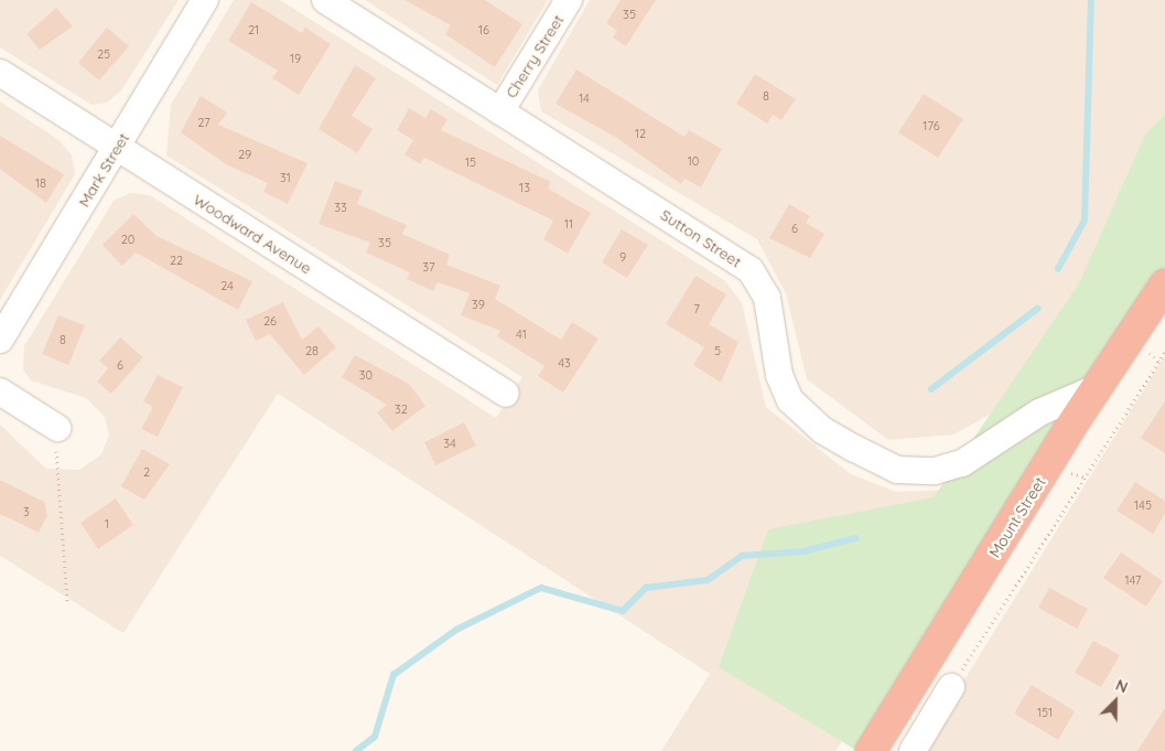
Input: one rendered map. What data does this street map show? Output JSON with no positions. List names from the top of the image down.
{
  "streets": {
    "highway": ["Mount Street"],
    "street": [
      "Cherry Street",
      "Mark Street",
      "Woodward Avenue",
      "Sutton Street"
    ]
  },
  "crossings": [
    ["Cherry Street", "Sutton Street"],
    ["Mark Street", "Woodward Avenue"],
    ["Sutton Street", "Mount Street"]
  ],
  "house_numbers": [
    "35",
    "21",
    "16",
    "25",
    "19",
    "8",
    "14",
    "27",
    "176",
    "12",
    "29",
    "10",
    "15",
    "31",
    "18",
    "13",
    "33",
    "11",
    "6",
    "20",
    "35",
    "9",
    "22",
    "37",
    "24",
    "39",
    "7",
    "26",
    "41",
    "8",
    "28",
    "5",
    "43",
    "6",
    "30",
    "32",
    "34",
    "2",
    "145",
    "3",
    "1",
    "147",
    "151"
  ],
  "north": "top right"
}
